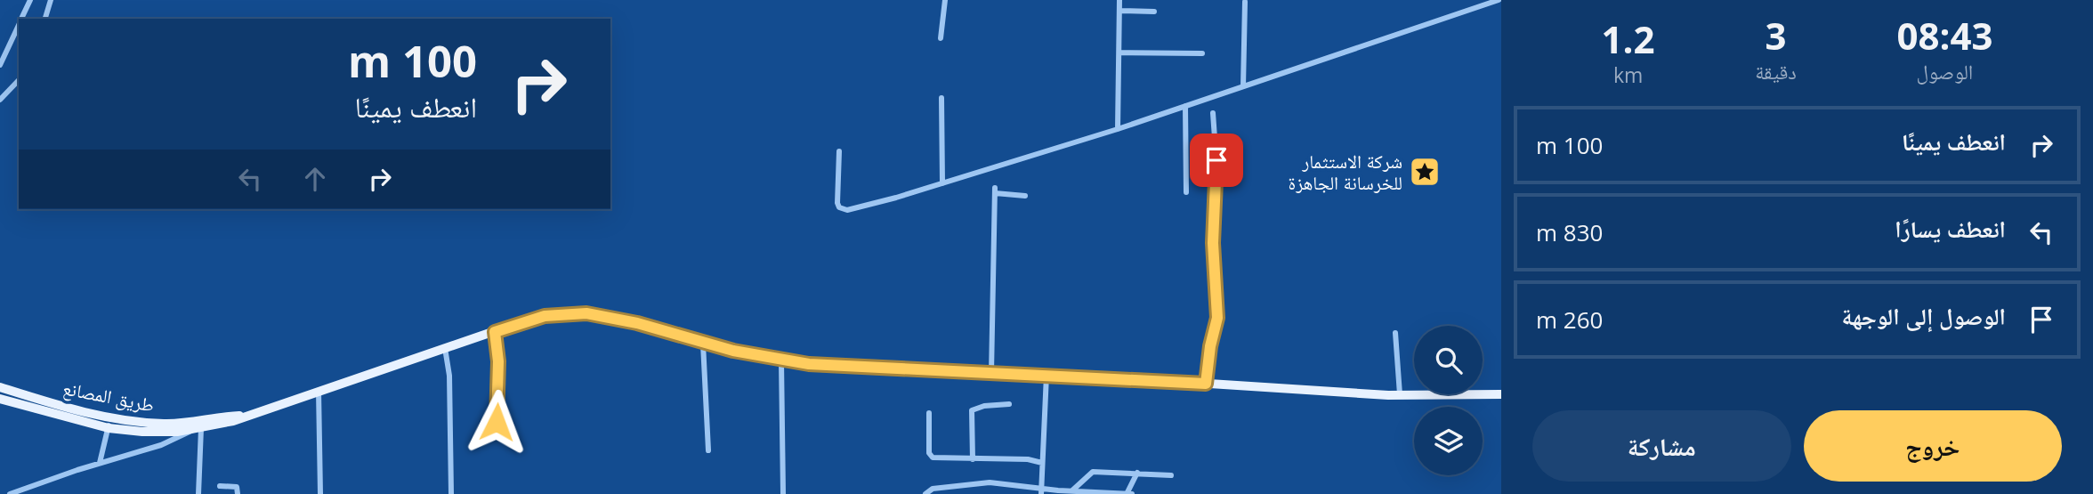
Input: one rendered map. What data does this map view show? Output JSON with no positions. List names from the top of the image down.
{
  "streets": {
    "main road": ["طريق المصانع"]
  },
  "places": {
    "place": ["شركة الاستثمار للخرسانة الجاهزة"]
  },
  "page": {
    "eta": [
      "08:43",
      "الوصول",
      "3",
      "دقيقة",
      "1.2",
      "km"
    ],
    "turn": ["100 m", "انعطف يمينًا"],
    "list": [
      {
        "name": "انعطف يمينًا",
        "value": "100 m"
      },
      {
        "name": "انعطف يسارًا",
        "value": "830 m"
      },
      {
        "name": "الوصول إلى الوجهة",
        "value": "260 m"
      }
    ],
    "buttons": ["خروج", "مشاركة"]
  }
}
